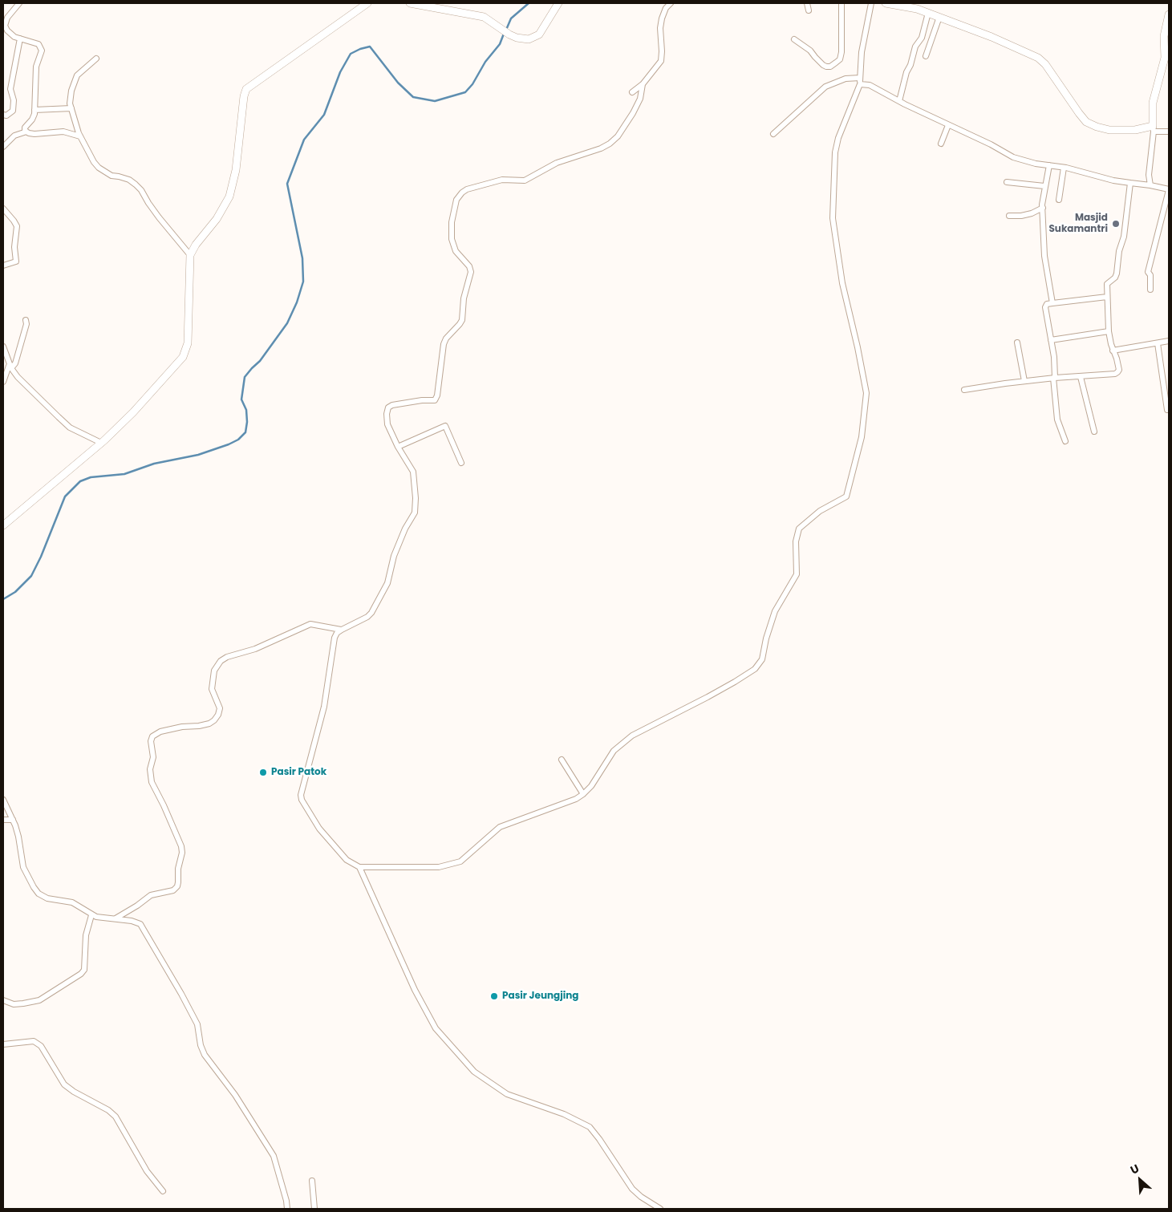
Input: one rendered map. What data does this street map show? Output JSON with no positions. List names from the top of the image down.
{
  "places": ["Masjid Sukamantri", "Pasir Patok", "Pasir Jeungjing"],
  "north": "top left"
}
